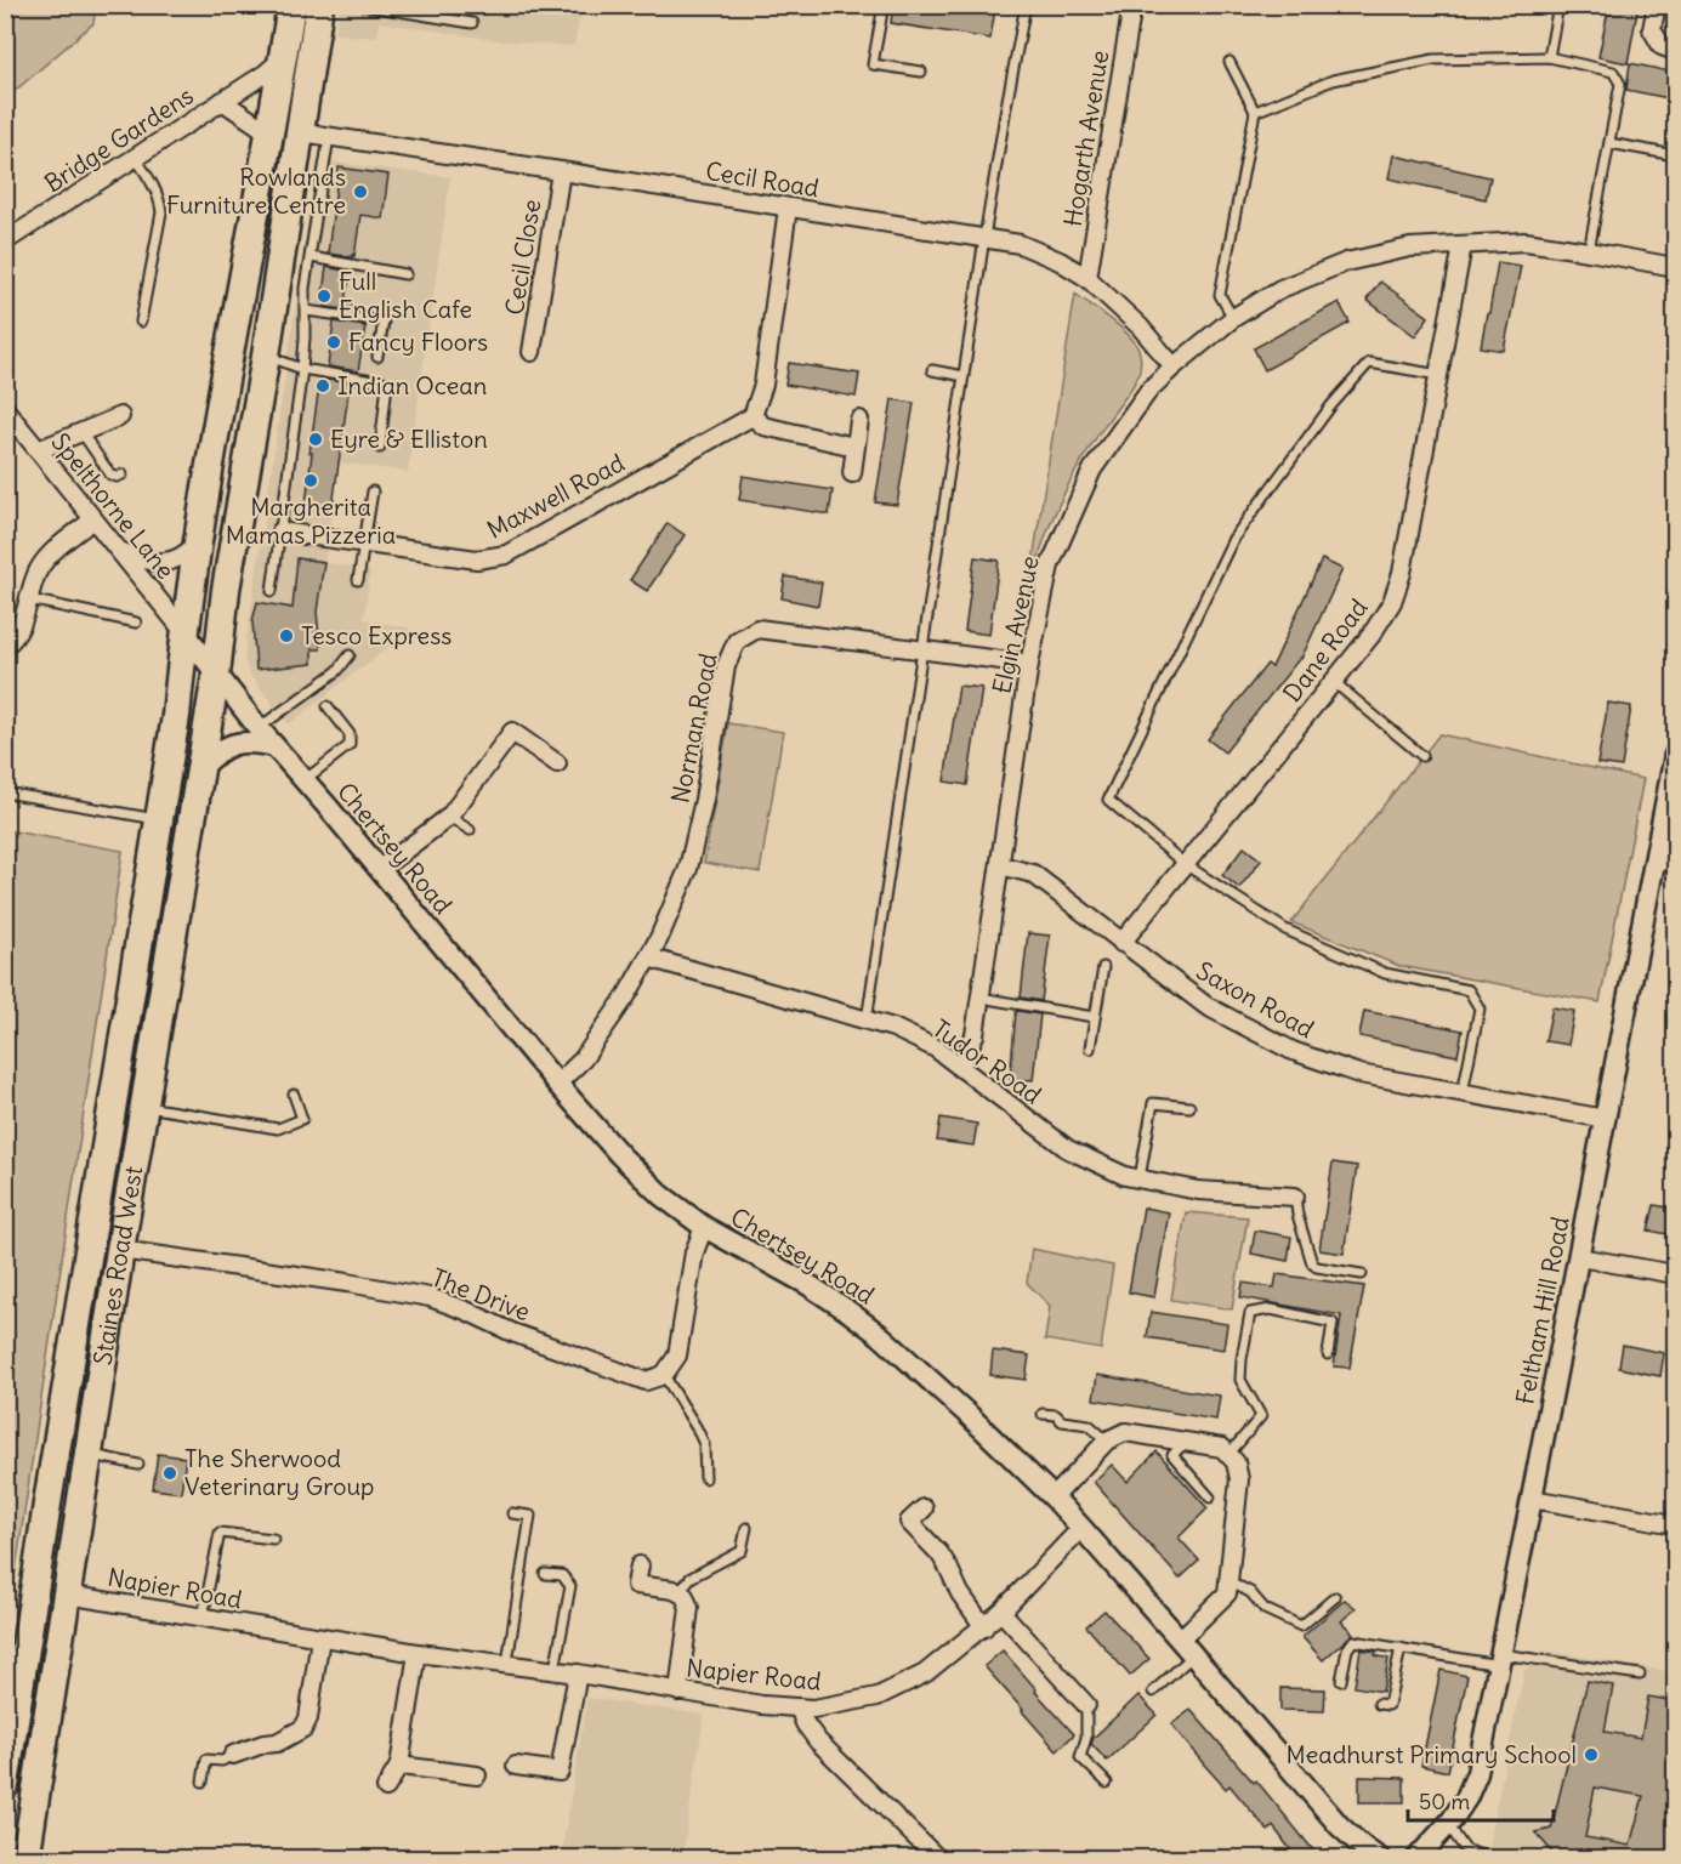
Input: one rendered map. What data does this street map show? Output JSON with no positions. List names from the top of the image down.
{
  "streets": {
    "highway": ["Staines Road West"],
    "street": [
      "Hogarth Avenue",
      "Bridge Gardens",
      "Cecil Road",
      "Cecil Close",
      "Maxwell Road",
      "Spelthorne Lane",
      "Elgin Avenue",
      "Dane Road",
      "Norman Road",
      "Chertsey Road",
      "Saxon Road",
      "Tudor Road",
      "The Drive",
      "Feltham Hill Road",
      "Napier Road"
    ]
  },
  "crossings": [
    ["Hogarth Avenue", "Cecil Road"],
    ["Cecil Road", "Cecil Close"],
    ["Cecil Road", "Elgin Avenue"],
    ["Cecil Road", "Staines Road West"],
    ["Spelthorne Lane", "Chertsey Road"],
    ["Elgin Avenue", "Dane Road"],
    ["Elgin Avenue", "Norman Road"],
    ["Elgin Avenue", "Saxon Road"],
    ["Elgin Avenue", "Tudor Road"],
    ["Dane Road", "Saxon Road"],
    ["Norman Road", "Chertsey Road"],
    ["Norman Road", "Tudor Road"],
    ["Chertsey Road", "Staines Road West"],
    ["Chertsey Road", "Napier Road"],
    ["Saxon Road", "Feltham Hill Road"],
    ["Staines Road West", "The Drive"],
    ["Staines Road West", "Napier Road"]
  ],
  "places": [
    "Rowlands Furniture Centre",
    "Full English Cafe",
    "Fancy Floors",
    "Indian Ocean",
    "Eyre & Elliston",
    "Margherita Mamas Pizzeria",
    "Tesco Express",
    "The Sherwood Veterinary Group",
    "Meadhurst Primary School"
  ],
  "scale_bar": "50 m"
}
